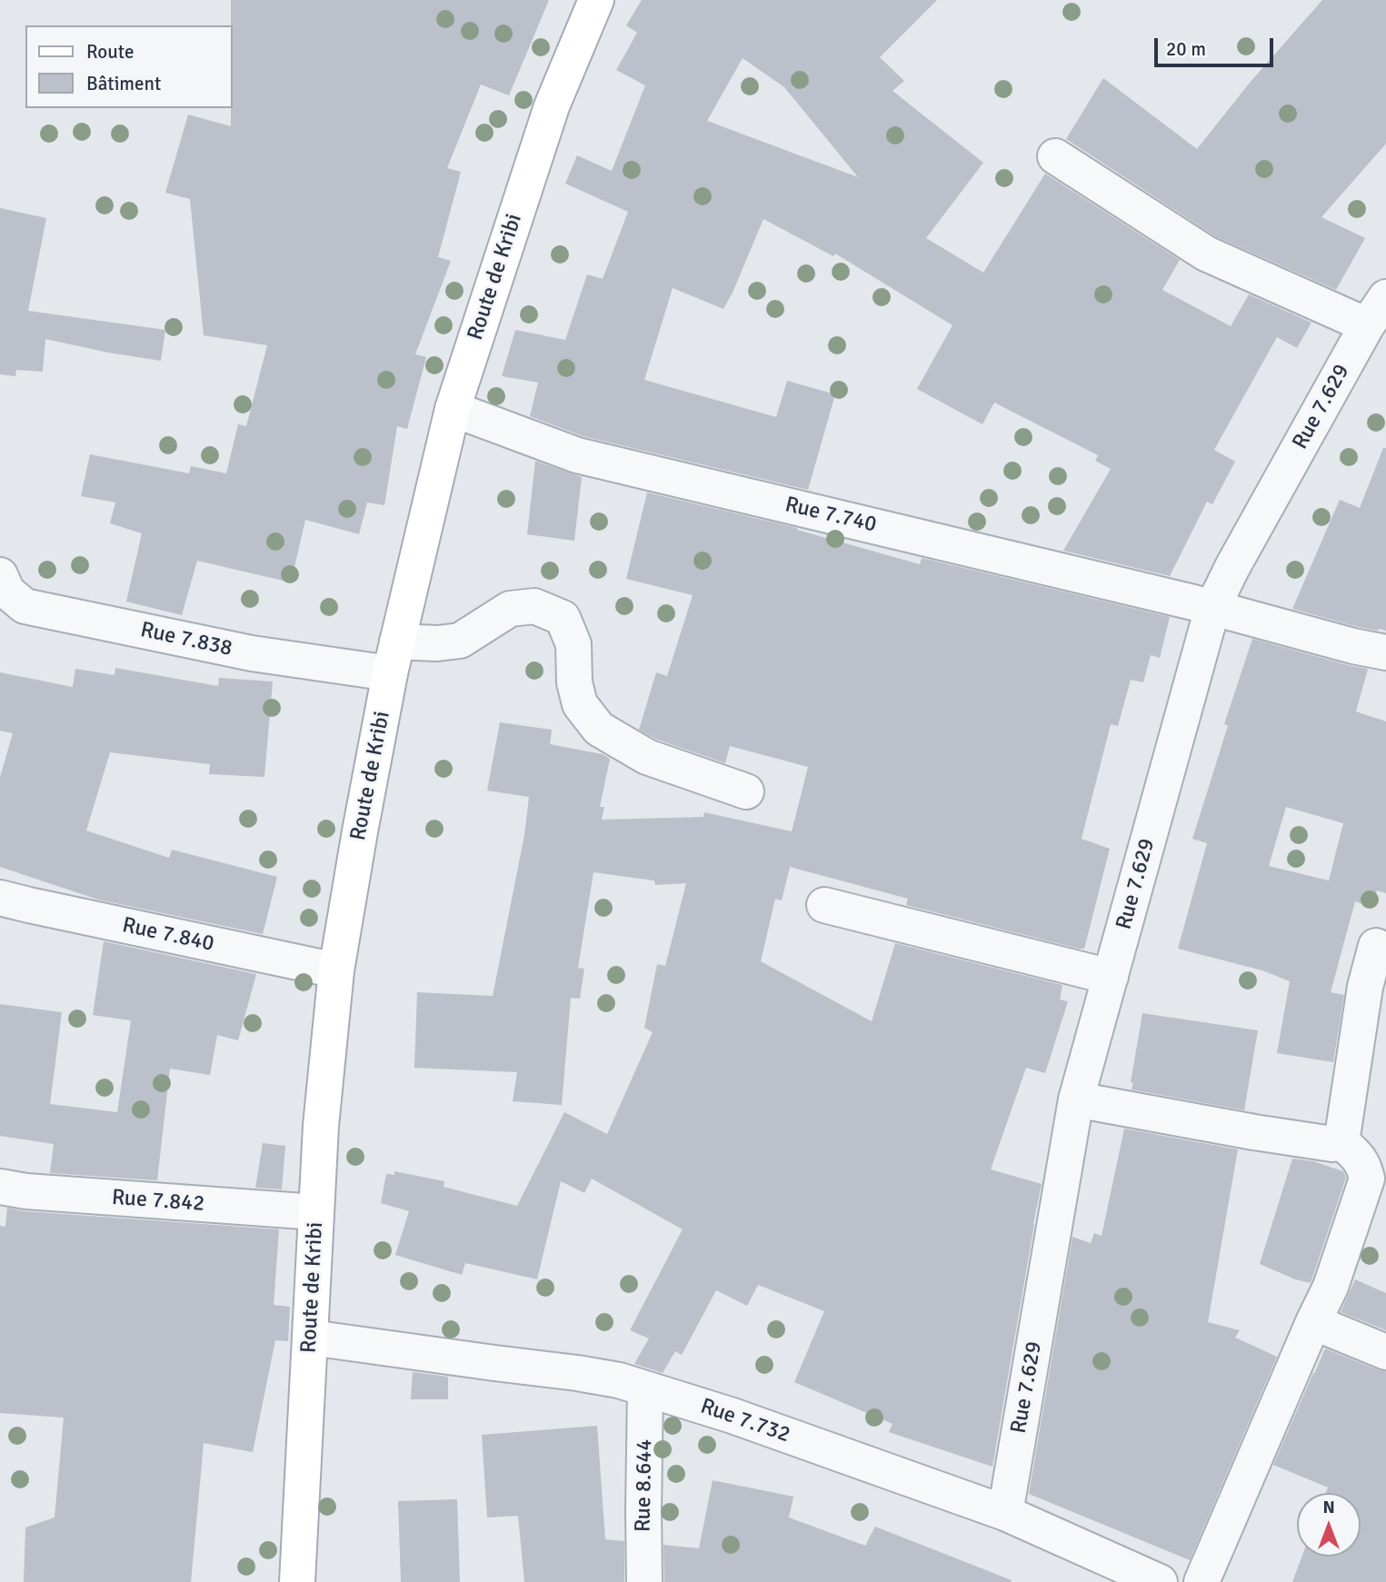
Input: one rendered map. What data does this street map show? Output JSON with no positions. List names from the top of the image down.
{
  "streets": {
    "main road": ["Route de Kribi"],
    "street": [
      "Rue 7.629",
      "Rue 7.740",
      "Rue 7.838",
      "Rue 7.840",
      "Rue 7.842",
      "Rue 7.732",
      "Rue 8.644"
    ]
  },
  "crossings": [
    ["Route de Kribi", "Rue 7.740"],
    ["Route de Kribi", "Rue 7.838"],
    ["Route de Kribi", "Rue 7.840"],
    ["Route de Kribi", "Rue 7.842"],
    ["Route de Kribi", "Rue 7.732"],
    ["Rue 7.629", "Rue 7.740"],
    ["Rue 7.629", "Rue 7.732"],
    ["Rue 7.732", "Rue 8.644"]
  ],
  "legend": ["Route", "Bâtiment"],
  "scale_bar": "20 m",
  "north": "top"
}
